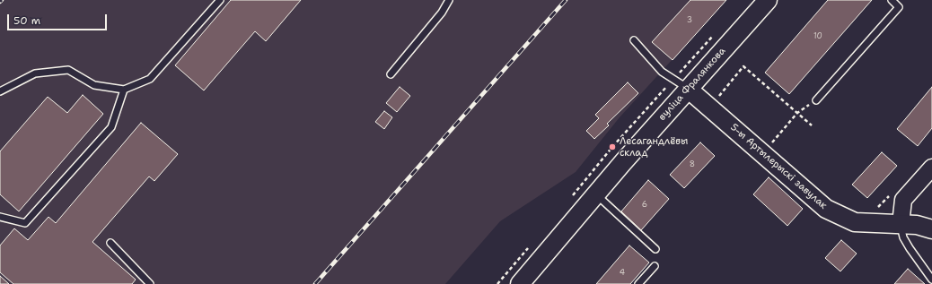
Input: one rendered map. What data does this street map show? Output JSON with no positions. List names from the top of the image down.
{
  "streets": {
    "main road": ["вуліца Фралянкова", "5-ы Артылерыскі завулак"]
  },
  "crossings": [
    ["вуліца Фралянкова", "5-ы Артылерыскі завулак"]
  ],
  "places": ["Лесагандлёвы склад"],
  "house_numbers": [
    "3",
    "10",
    "8",
    "6",
    "4"
  ],
  "scale_bar": "50 m"
}
